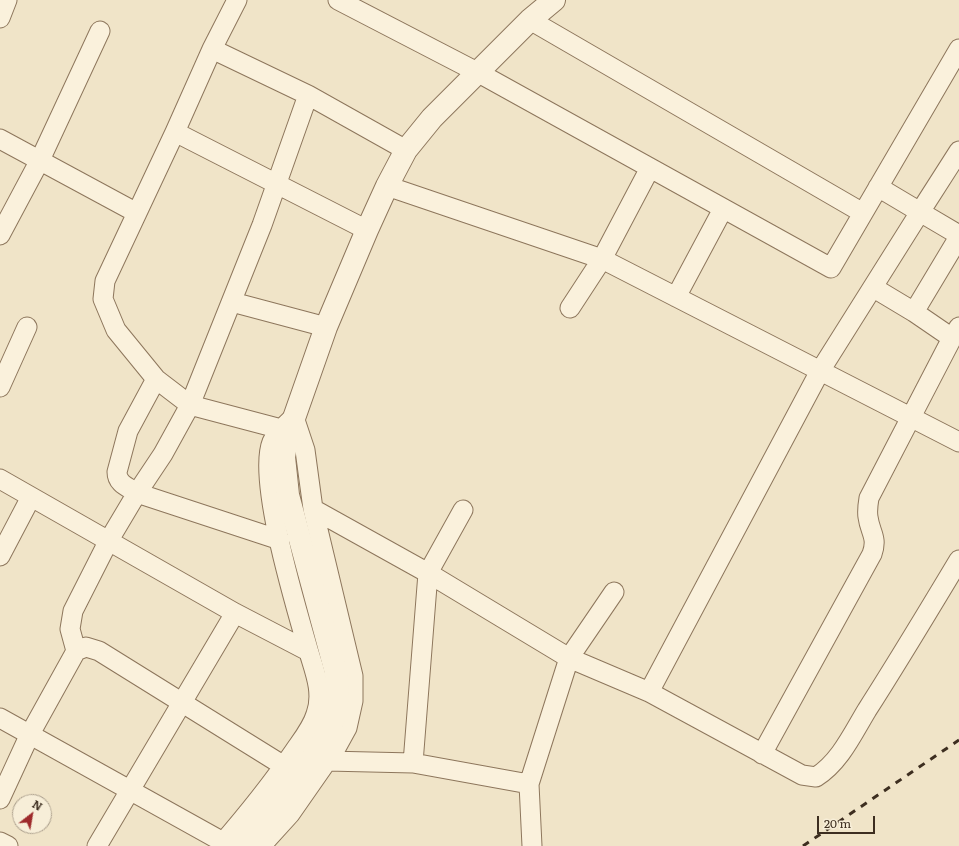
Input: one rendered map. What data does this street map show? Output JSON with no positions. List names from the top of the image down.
{
  "scale_bar": "20 m",
  "north": "top right"
}
